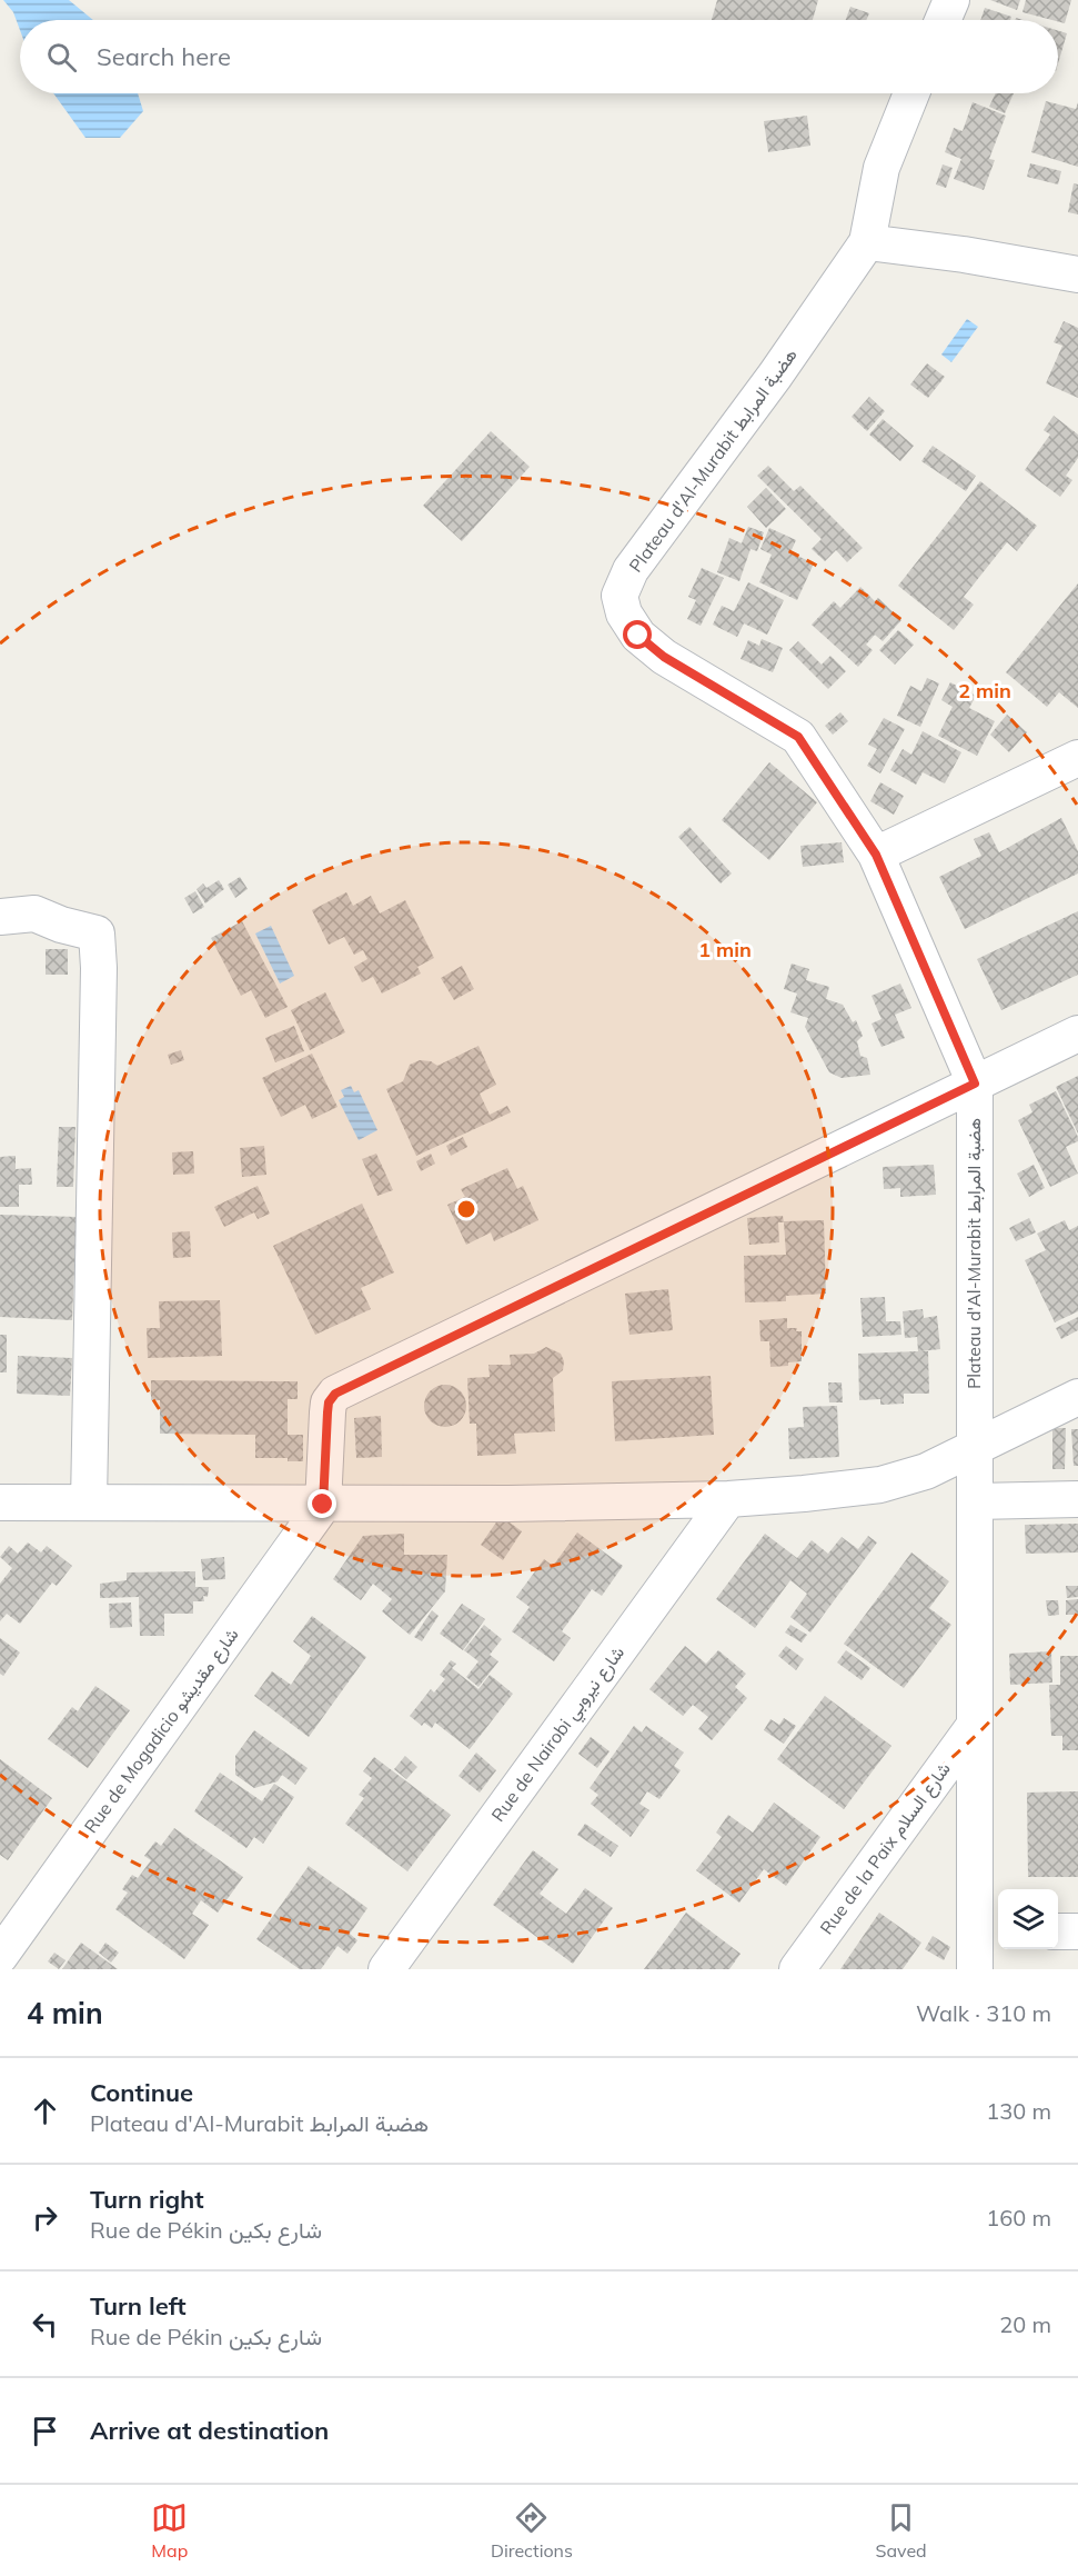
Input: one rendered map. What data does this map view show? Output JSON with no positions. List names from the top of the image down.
{
  "streets": {
    "street": [
      "Plateau d'Al-Murabit هضبة المرابط",
      "Rue de Mogadicio شارع مقديشو",
      "Rue de Nairobi شارع نيروبي",
      "Rue de la Paix شارع السلام"
    ]
  },
  "crossings": [
    ["Plateau d'Al-Murabit هضبة المرابط", "Rue de la Paix شارع السلام"]
  ],
  "page": {
    "search": "Search here",
    "heading": ["4 min", "Walk · 310 m"],
    "list": [
      ["Continue", "Plateau d'Al-Murabit هضبة المرابط", "130 m"],
      ["Turn right", "Rue de Pékin شارع بكين", "160 m"],
      ["Turn left", "Rue de Pékin شارع بكين", "20 m"],
      "Arrive at destination"
    ],
    "nav": ["Map", "Directions", "Saved"]
  },
  "rings": ["2 min", "1 min"]
}
